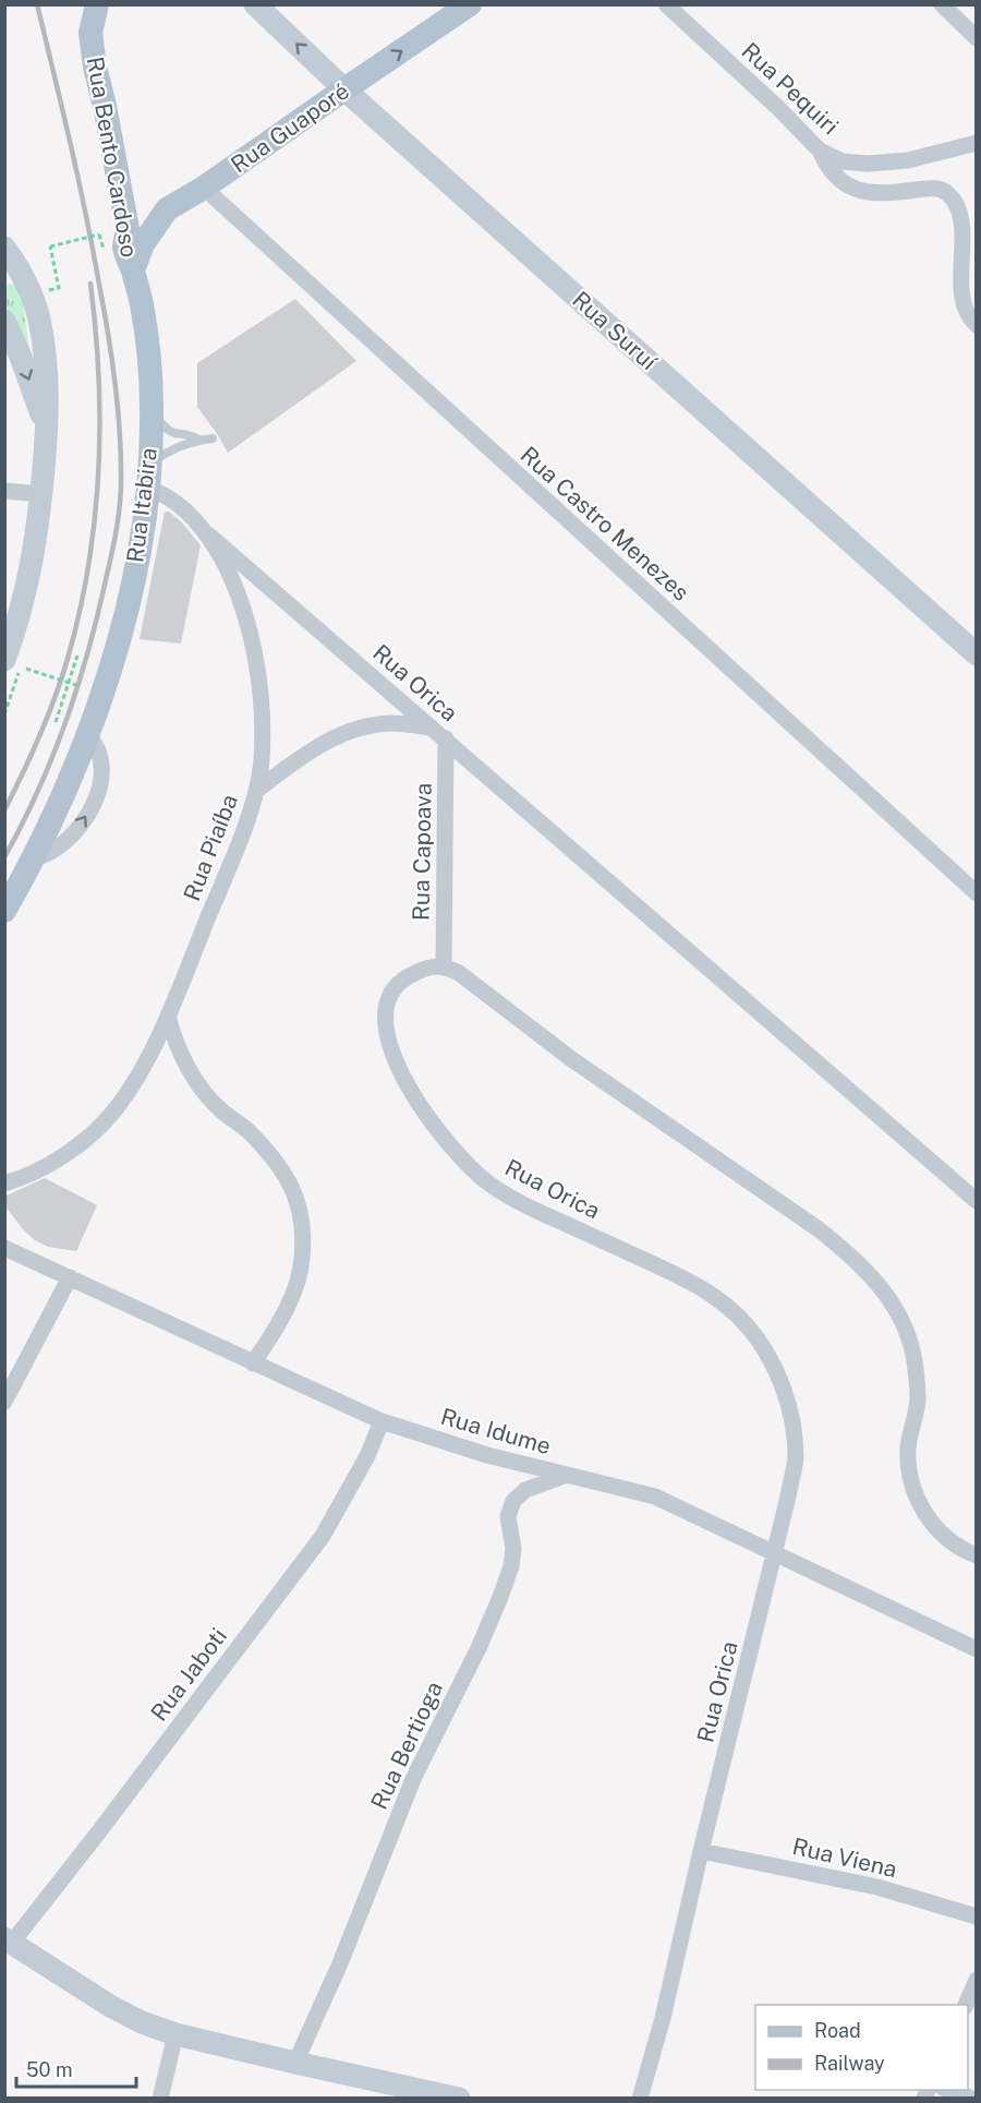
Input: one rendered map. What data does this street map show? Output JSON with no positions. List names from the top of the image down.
{
  "streets": {
    "main road": ["Rua Guaporé", "Rua Bento Cardoso", "Rua Itabira"],
    "street": [
      "Rua Pequiri",
      "Rua Suruí",
      "Rua Castro Menezes",
      "Rua Orica",
      "Rua Piaíba",
      "Rua Capoava",
      "Rua Idume",
      "Rua Jaboti",
      "Rua Bertioga",
      "Rua Viena"
    ]
  },
  "crossings": [
    ["Rua Guaporé", "Rua Bento Cardoso"],
    ["Rua Guaporé", "Rua Suruí"],
    ["Rua Guaporé", "Rua Itabira"],
    ["Rua Guaporé", "Rua Castro Menezes"],
    ["Rua Bento Cardoso", "Rua Itabira"],
    ["Rua Itabira", "Rua Piaíba"],
    ["Rua Orica", "Rua Piaíba"],
    ["Rua Orica", "Rua Capoava"],
    ["Rua Orica", "Rua Idume"],
    ["Rua Orica", "Rua Viena"],
    ["Rua Idume", "Rua Jaboti"],
    ["Rua Idume", "Rua Bertioga"]
  ],
  "legend": ["Road", "Railway"],
  "scale_bar": "50 m"
}
